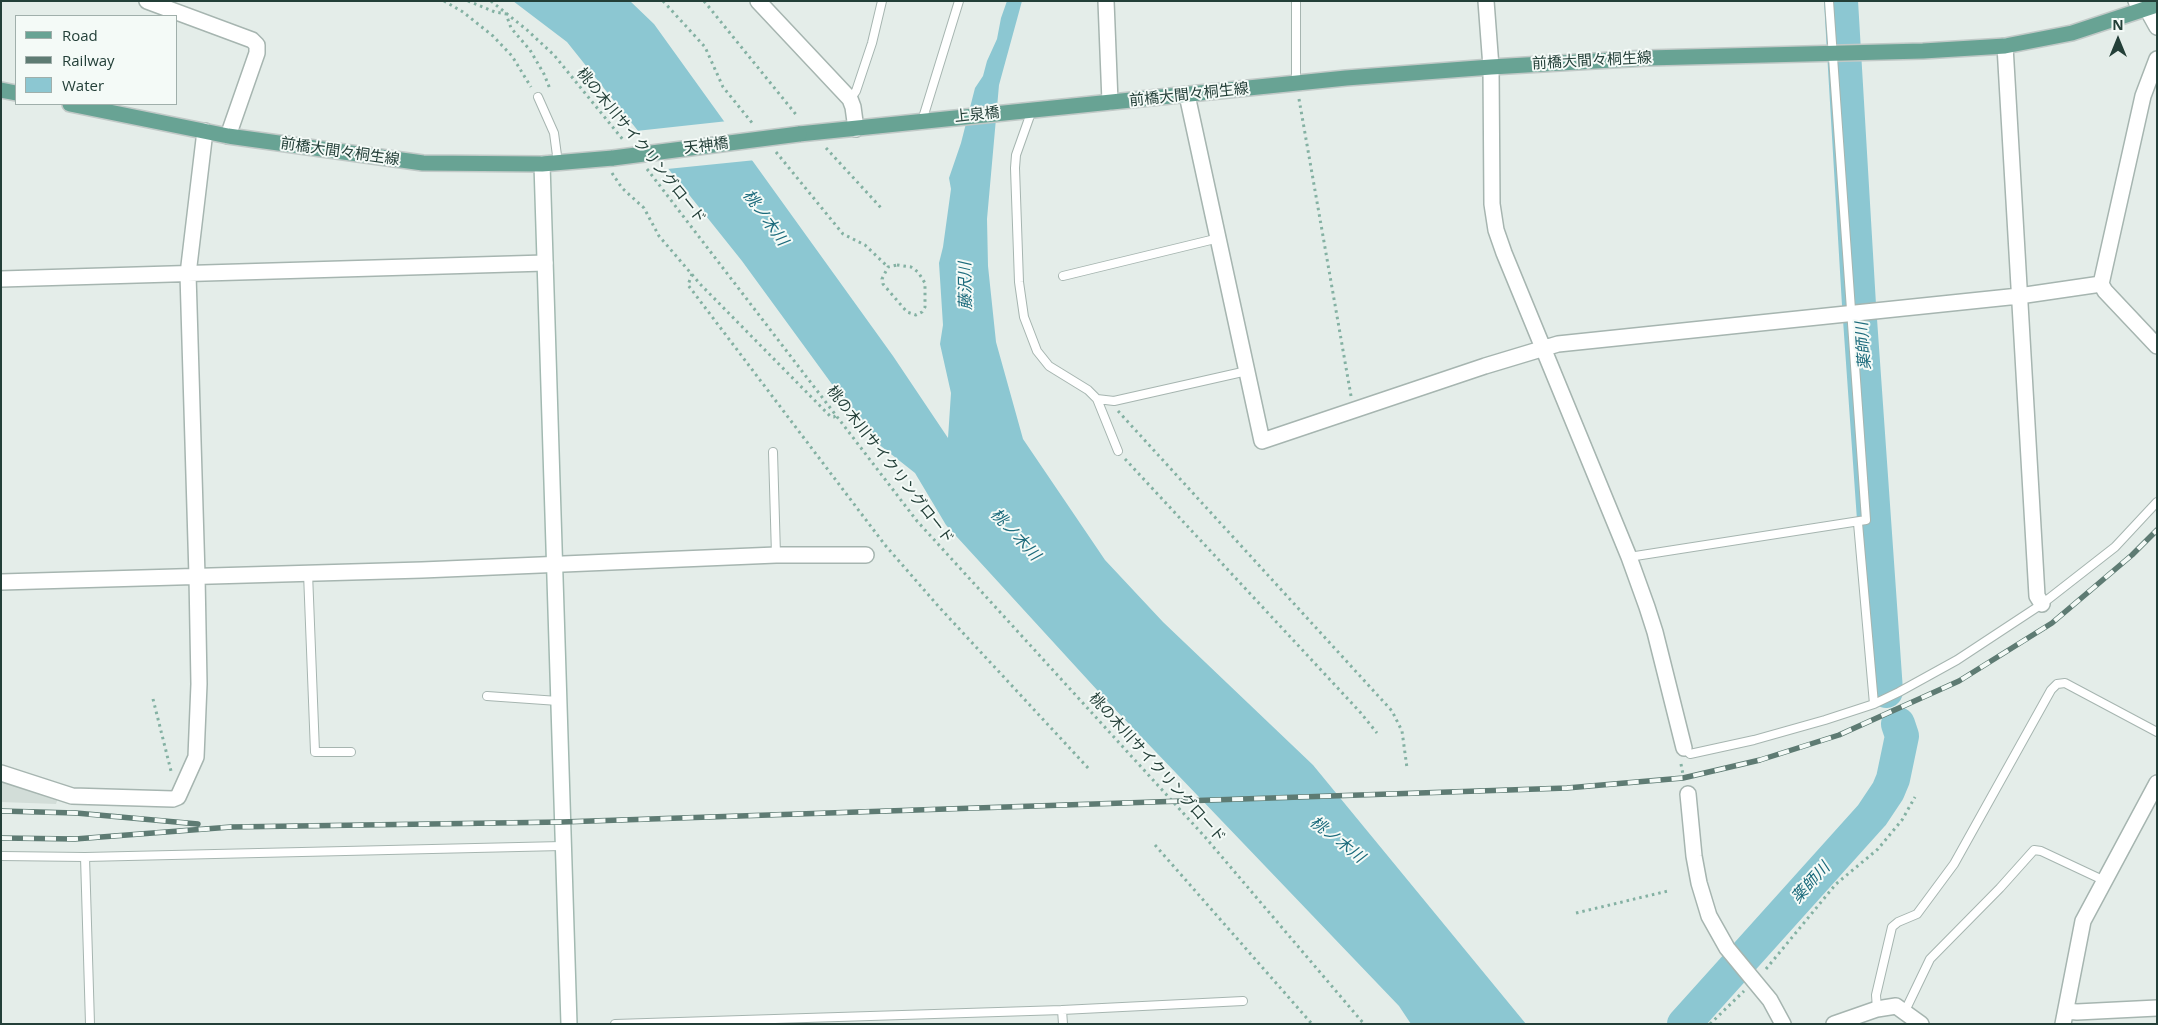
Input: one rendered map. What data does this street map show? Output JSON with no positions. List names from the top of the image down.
{
  "streets": {
    "main road": ["前橋大間々桐生線", "上泉橋", "天神橋"],
    "path": ["桃の木川サイクリングロード"]
  },
  "crossings": [
    ["前橋大間々桐生線", "上泉橋"],
    ["前橋大間々桐生線", "天神橋"]
  ],
  "water": ["桃ノ木川", "藤沢川", "薬師川"],
  "legend": ["Road", "Railway", "Water"],
  "north": "top"
}
